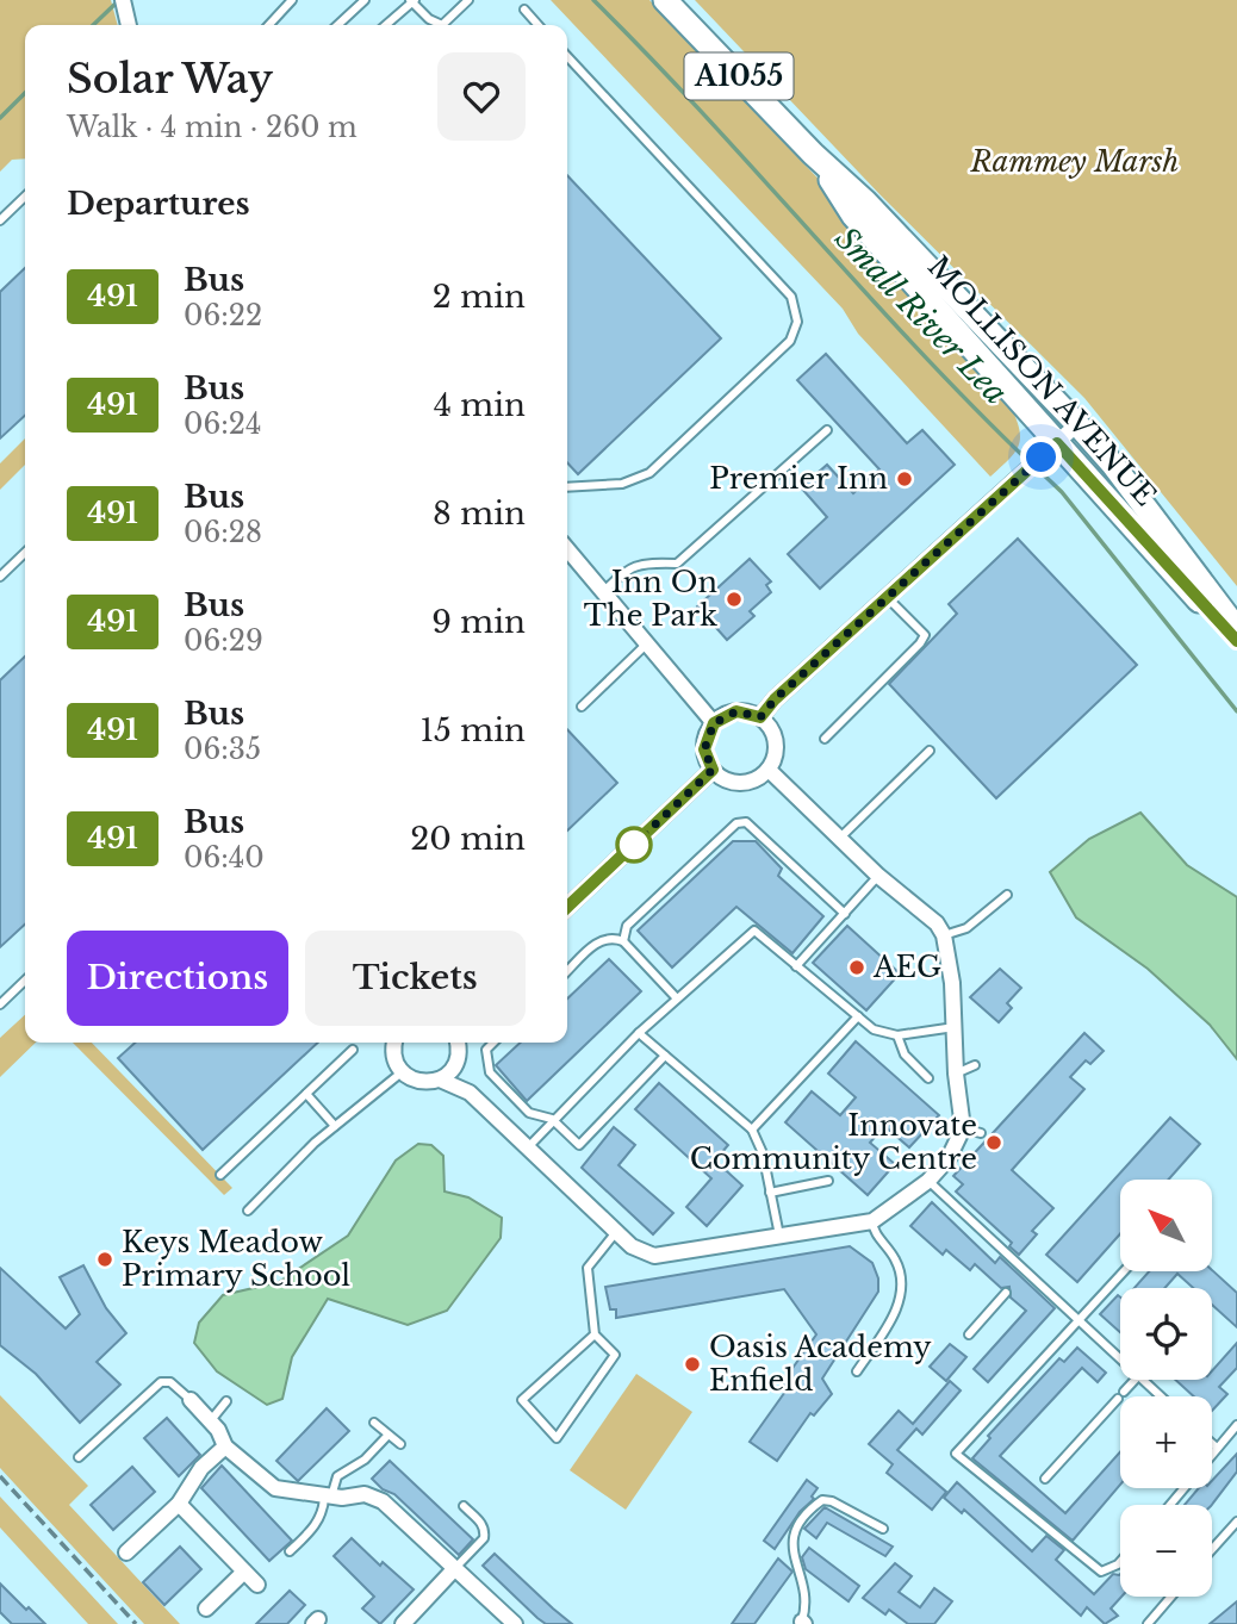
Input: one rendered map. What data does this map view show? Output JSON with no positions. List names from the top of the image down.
{
  "streets": {
    "main road": ["A1055", "MOLLISON AVENUE"]
  },
  "water": ["Small River Lea"],
  "parks": ["Rammey Marsh"],
  "places": [
    "Premier Inn",
    "Inn On The Park",
    "AEG",
    "Innovate Community Centre",
    "Keys Meadow Primary School",
    "Oasis Academy Enfield"
  ],
  "lines": ["bus line 491"],
  "north": "top left",
  "page": {
    "heading": [
      ["Solar Way", "Walk · 4 min · 260 m"],
      "Departures"
    ],
    "list": [
      {
        "mark": "491",
        "name": "Bus",
        "note": "06:22",
        "value": "2 min"
      },
      {
        "mark": "491",
        "name": "Bus",
        "note": "06:24",
        "value": "4 min"
      },
      {
        "mark": "491",
        "name": "Bus",
        "note": "06:28",
        "value": "8 min"
      },
      {
        "mark": "491",
        "name": "Bus",
        "note": "06:29",
        "value": "9 min"
      },
      {
        "mark": "491",
        "name": "Bus",
        "note": "06:35",
        "value": "15 min"
      },
      {
        "mark": "491",
        "name": "Bus",
        "note": "06:40",
        "value": "20 min"
      }
    ],
    "buttons": ["Directions", "Tickets"],
    "map_buttons": ["+", "−"]
  }
}
